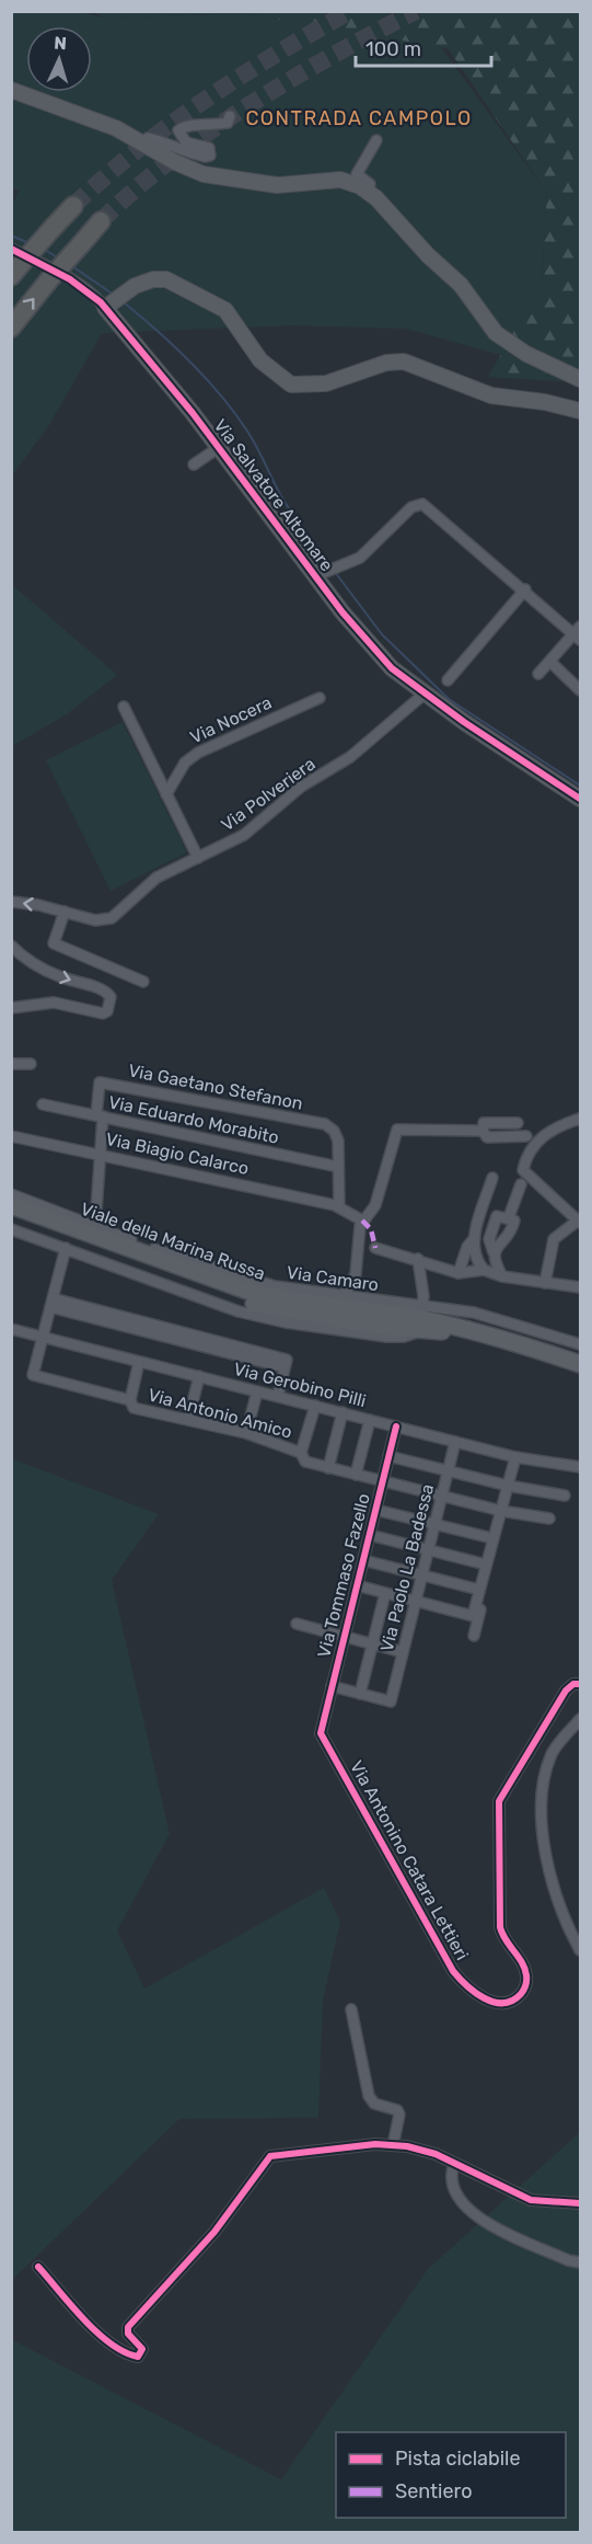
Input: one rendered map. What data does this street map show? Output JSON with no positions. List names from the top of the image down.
{
  "streets": {
    "main road": ["Viale della Marina Russa"],
    "street": [
      "Via Salvatore Altomare",
      "Via Nocera",
      "Via Polveriera",
      "Via Gaetano Stefanon",
      "Via Eduardo Morabito",
      "Via Biagio Calarco",
      "Via Camaro",
      "Via Gerobino Pilli",
      "Via Antonio Amico",
      "Via Paolo La Badessa",
      "Via Tommaso Fazello",
      "Via Antonino Catara Lettieri"
    ]
  },
  "crossings": [
    ["Via Salvatore Altomare", "Via Polveriera"],
    ["Via Gaetano Stefanon", "Via Eduardo Morabito"],
    ["Viale della Marina Russa", "Via Camaro"],
    ["Via Gerobino Pilli", "Via Antonio Amico"],
    ["Via Gerobino Pilli", "Via Paolo La Badessa"],
    ["Via Gerobino Pilli", "Via Tommaso Fazello"],
    ["Via Antonio Amico", "Via Paolo La Badessa"],
    ["Via Antonio Amico", "Via Tommaso Fazello"],
    ["Via Tommaso Fazello", "Via Antonino Catara Lettieri"]
  ],
  "districts": ["CONTRADA CAMPOLO"],
  "legend": ["Pista ciclabile", "Sentiero"],
  "scale_bar": "100 m",
  "north": "top"
}
